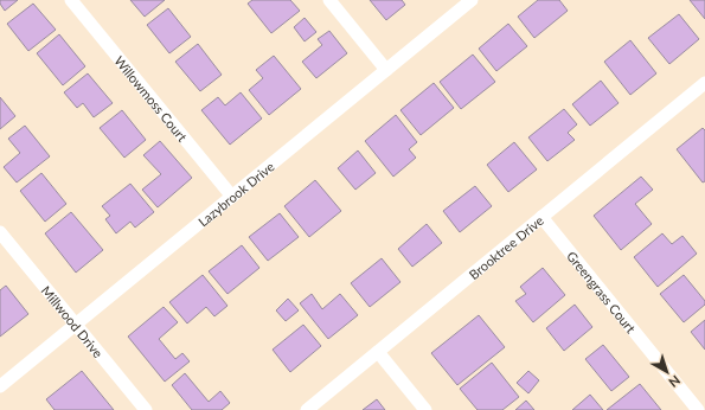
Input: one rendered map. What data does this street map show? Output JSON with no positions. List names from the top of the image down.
{
  "streets": {
    "street": [
      "Willowmoss Court",
      "Lazybrook Drive",
      "Brooktree Drive",
      "Greengrass Court",
      "Millwood Drive"
    ]
  },
  "crossings": [
    ["Willowmoss Court", "Lazybrook Drive"],
    ["Lazybrook Drive", "Millwood Drive"],
    ["Brooktree Drive", "Greengrass Court"]
  ],
  "north": "bottom right"
}
